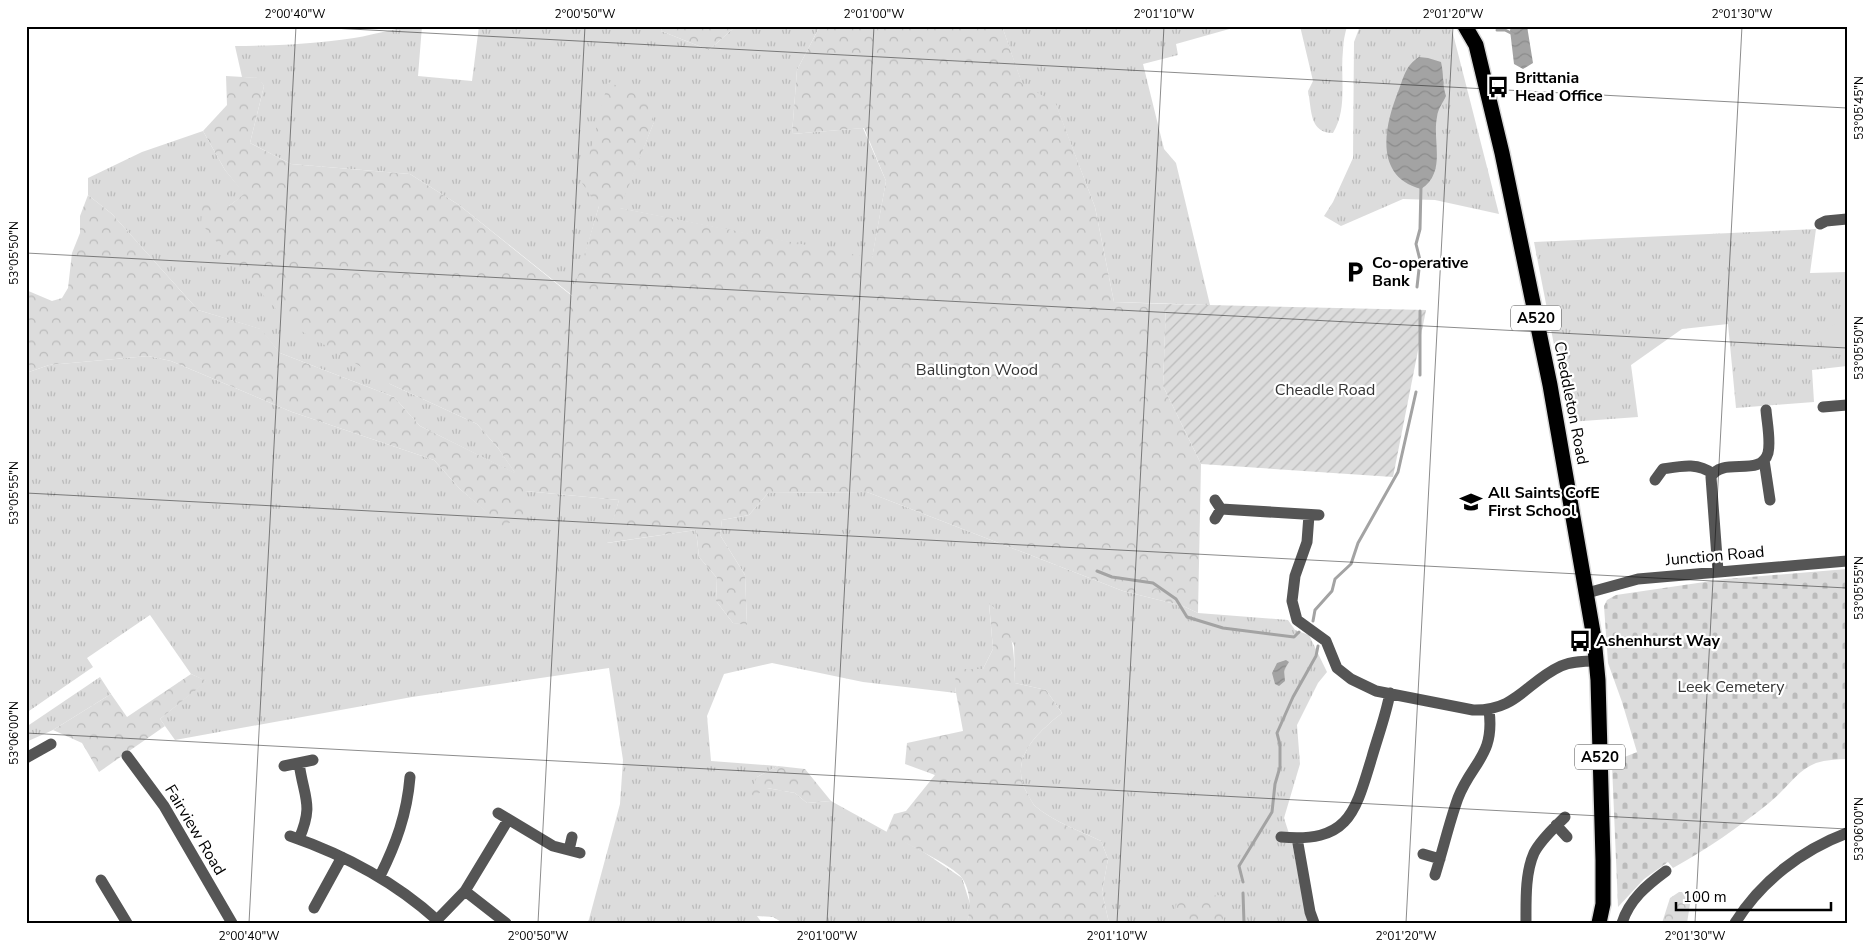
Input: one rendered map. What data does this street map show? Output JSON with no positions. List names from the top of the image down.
{
  "streets": {
    "highway": ["A520", "Cheddleton Road"],
    "street": ["Junction Road", "Fairview Road"]
  },
  "crossings": [
    ["Cheddleton Road", "Junction Road"]
  ],
  "parks": ["Ballington Wood", "Cheadle Road", "Leek Cemetery"],
  "places": {
    "bus stop": ["Brittania Head Office", "Ashenhurst Way"],
    "parking": ["Co-operative Bank"],
    "school or university": ["All Saints CofE First School"]
  },
  "scale_bar": "100 m",
  "coordinates": [
    "2°00'40\"W",
    "2°00'50\"W",
    "2°01'00\"W",
    "2°01'10\"W",
    "2°01'20\"W",
    "2°01'30\"W",
    "53°05'45\"N",
    "53°05'50\"N",
    "53°05'55\"N",
    "53°06'00\"N"
  ]
}
